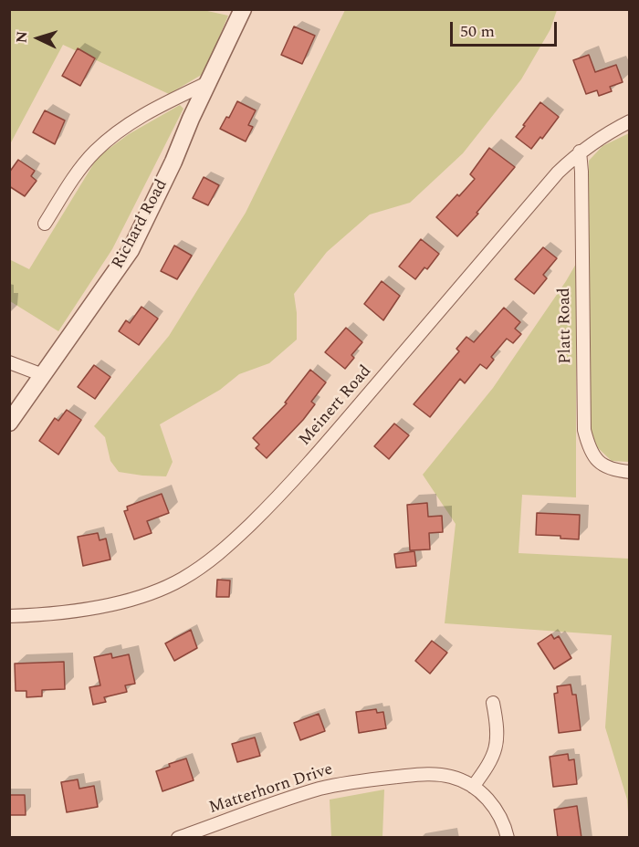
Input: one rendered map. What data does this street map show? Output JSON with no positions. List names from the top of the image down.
{
  "streets": {
    "street": [
      "Richard Road",
      "Platt Road",
      "Meinert Road",
      "Matterhorn Drive"
    ]
  },
  "crossings": [
    ["Platt Road", "Meinert Road"]
  ],
  "scale_bar": "50 m",
  "north": "left"
}
